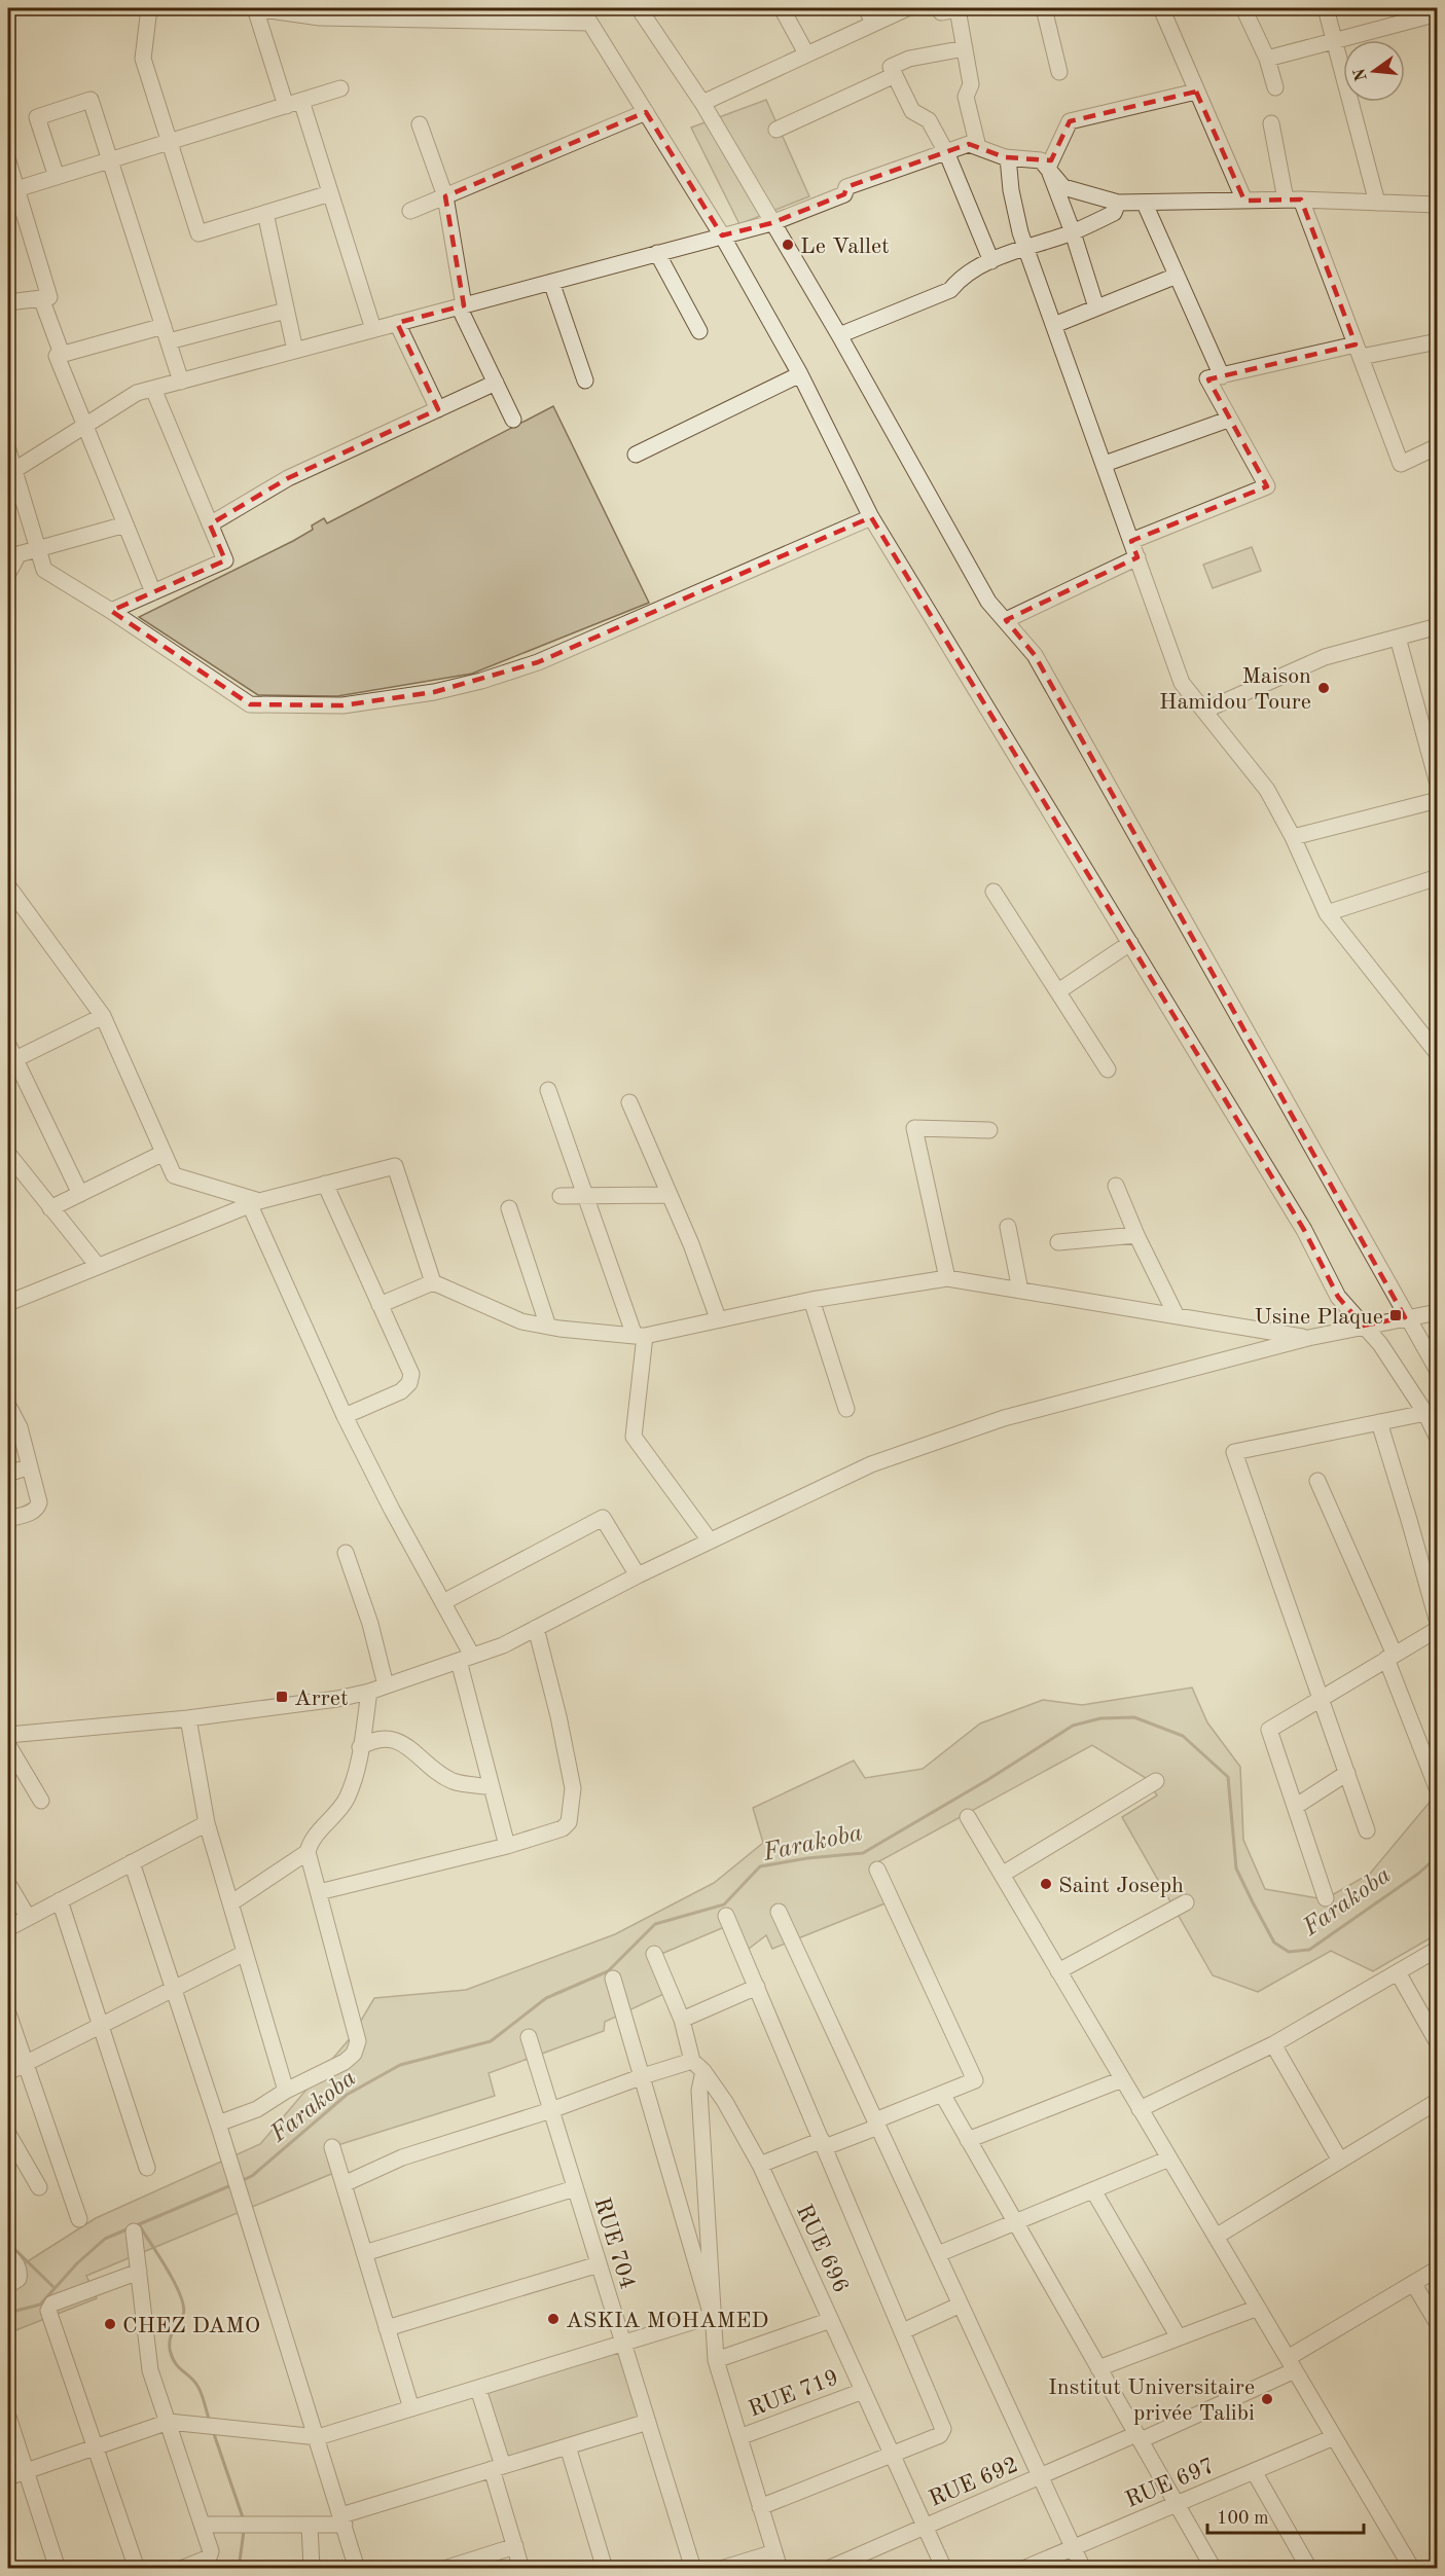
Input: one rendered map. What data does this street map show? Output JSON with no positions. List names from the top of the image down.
{
  "streets": {
    "street": [
      "RUE 704",
      "RUE 696",
      "RUE 719",
      "RUE 692",
      "RUE 697"
    ]
  },
  "crossings": [
    ["RUE 696", "RUE 719"],
    ["RUE 696", "RUE 692"]
  ],
  "water": ["Farakoba"],
  "places": {
    "other": [
      "Le Vallet",
      "Maison Hamidou Toure",
      "Saint Joseph",
      "ASKIA MOHAMED",
      "CHEZ DAMO",
      "Institut Universitaire privée Talibi"
    ],
    "transit": ["Usine Plaque", "Arret"]
  },
  "scale_bar": "100 m",
  "north": "left"
}
